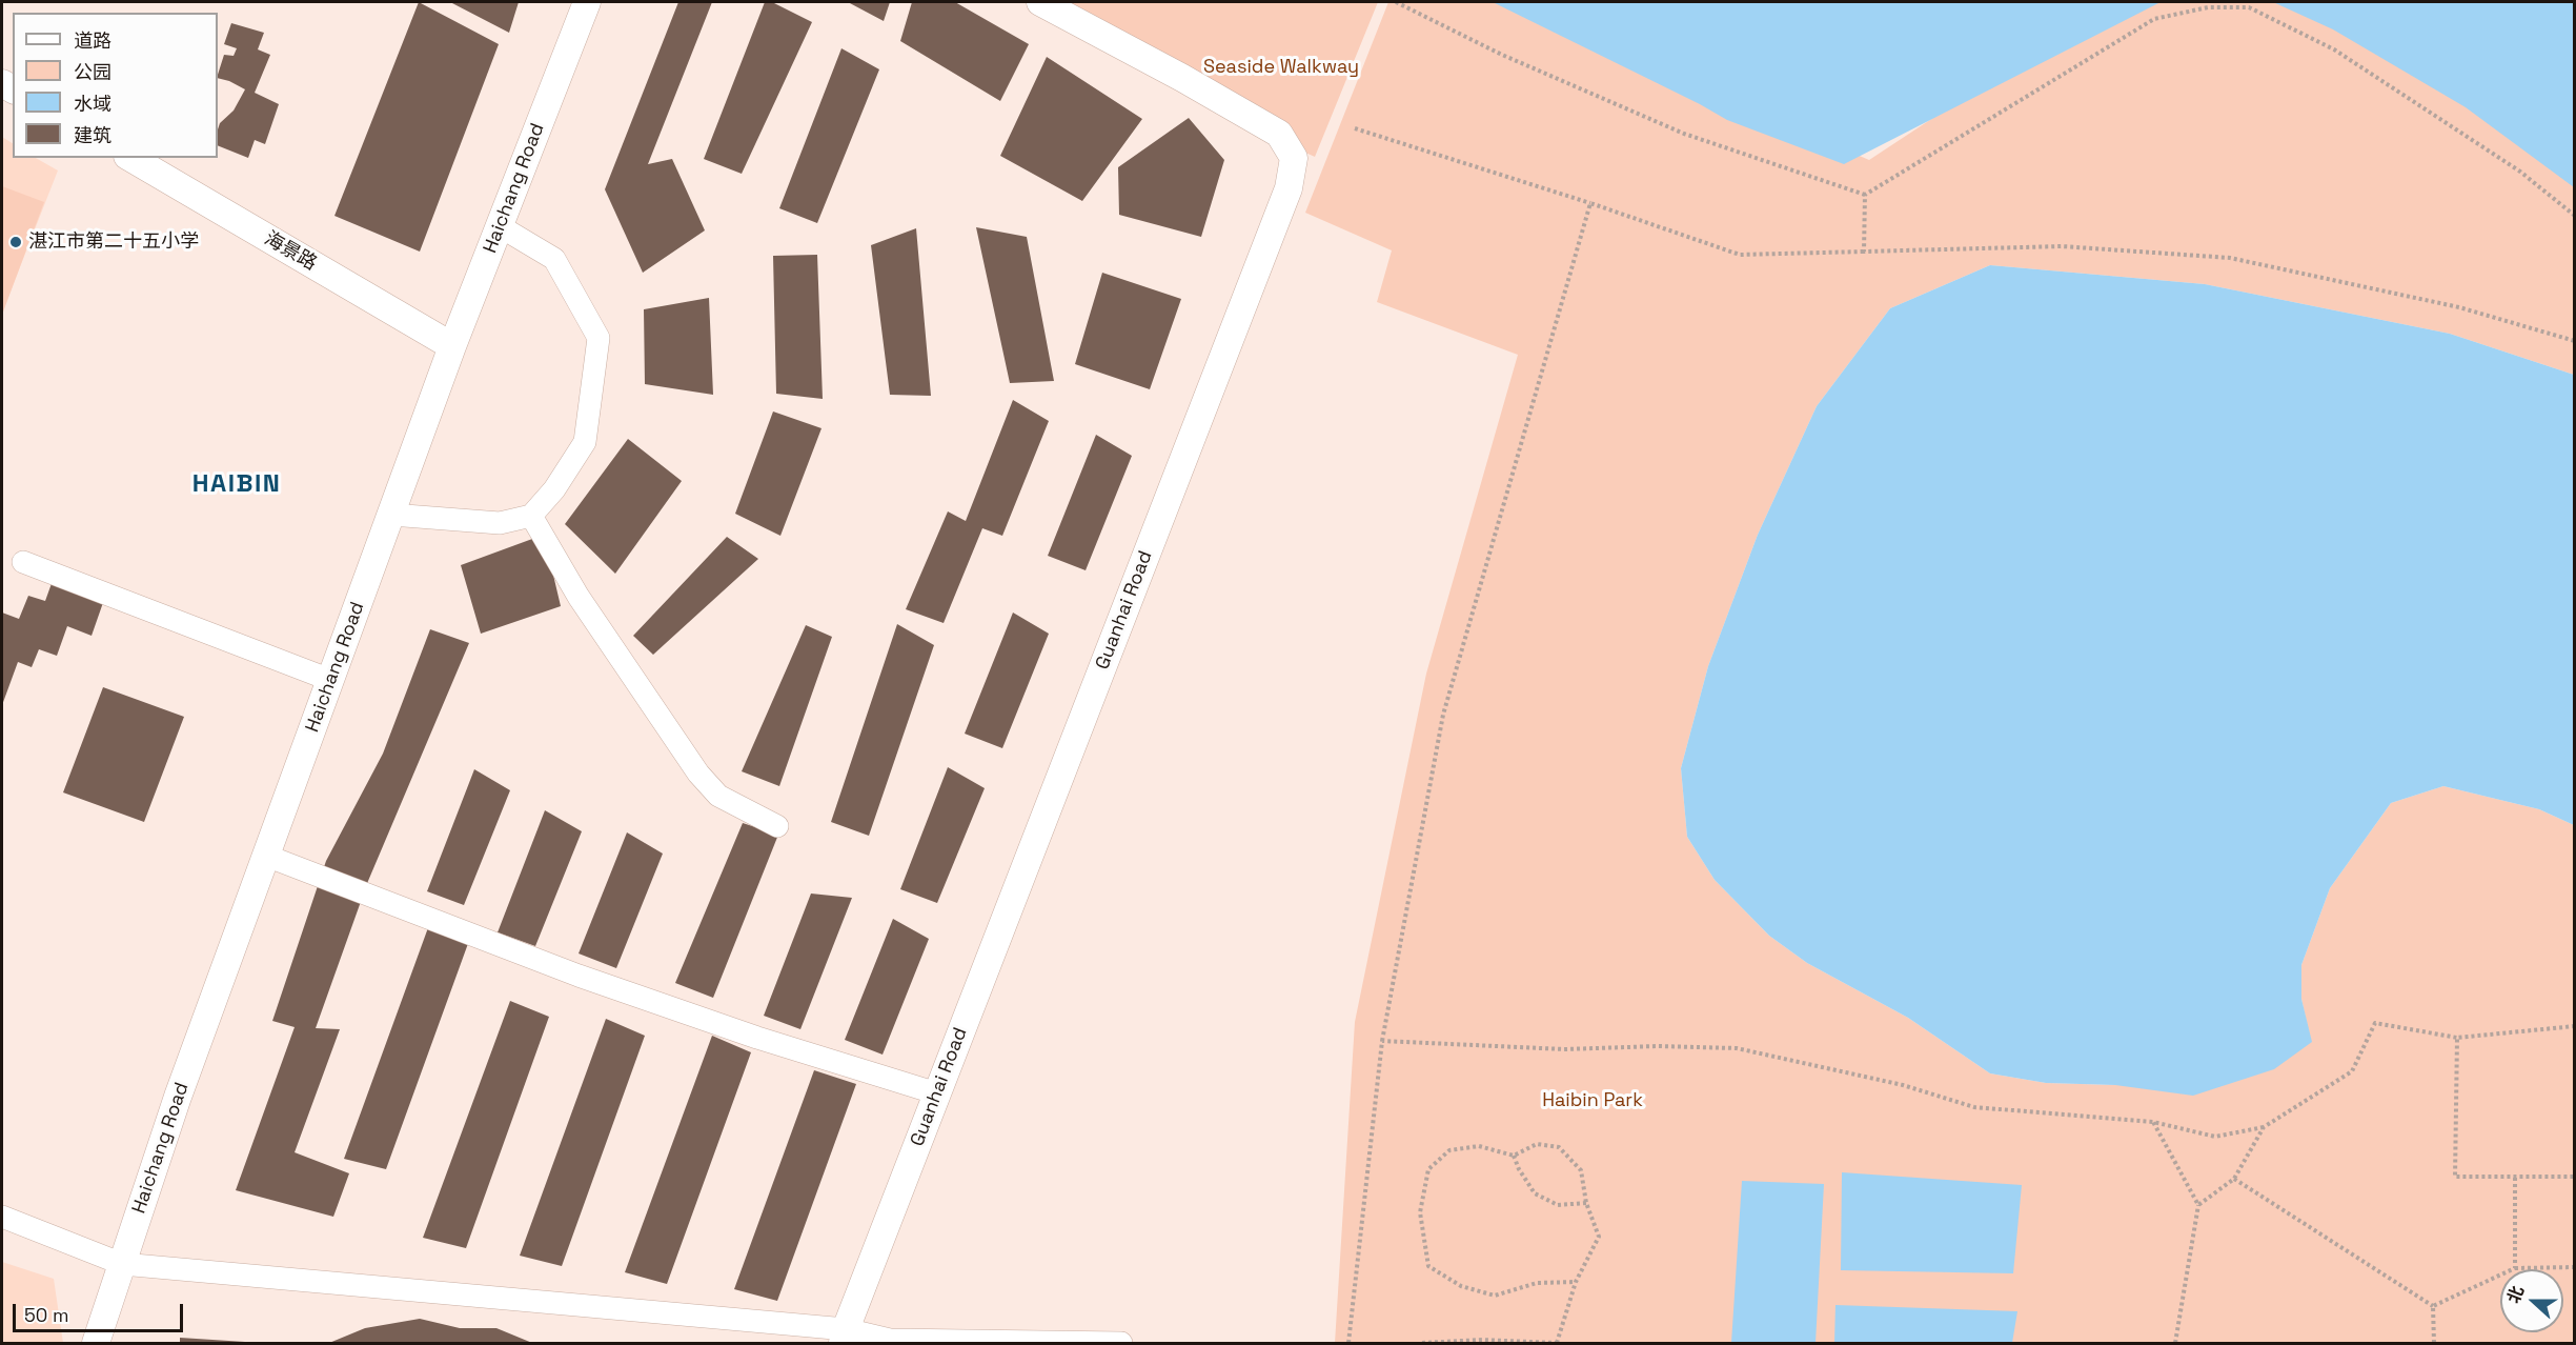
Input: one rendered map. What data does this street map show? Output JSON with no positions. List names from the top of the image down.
{
  "streets": {
    "street": ["Haichang Road", "海景路", "Guanhai Road"]
  },
  "crossings": [
    ["Haichang Road", "海景路"]
  ],
  "districts": ["HAIBIN"],
  "parks": ["Seaside Walkway", "Haibin Park"],
  "places": ["湛江市第二十五小学"],
  "legend": [
    "道路",
    "公园",
    "水域",
    "建筑"
  ],
  "scale_bar": "50 m",
  "north": "left"
}
